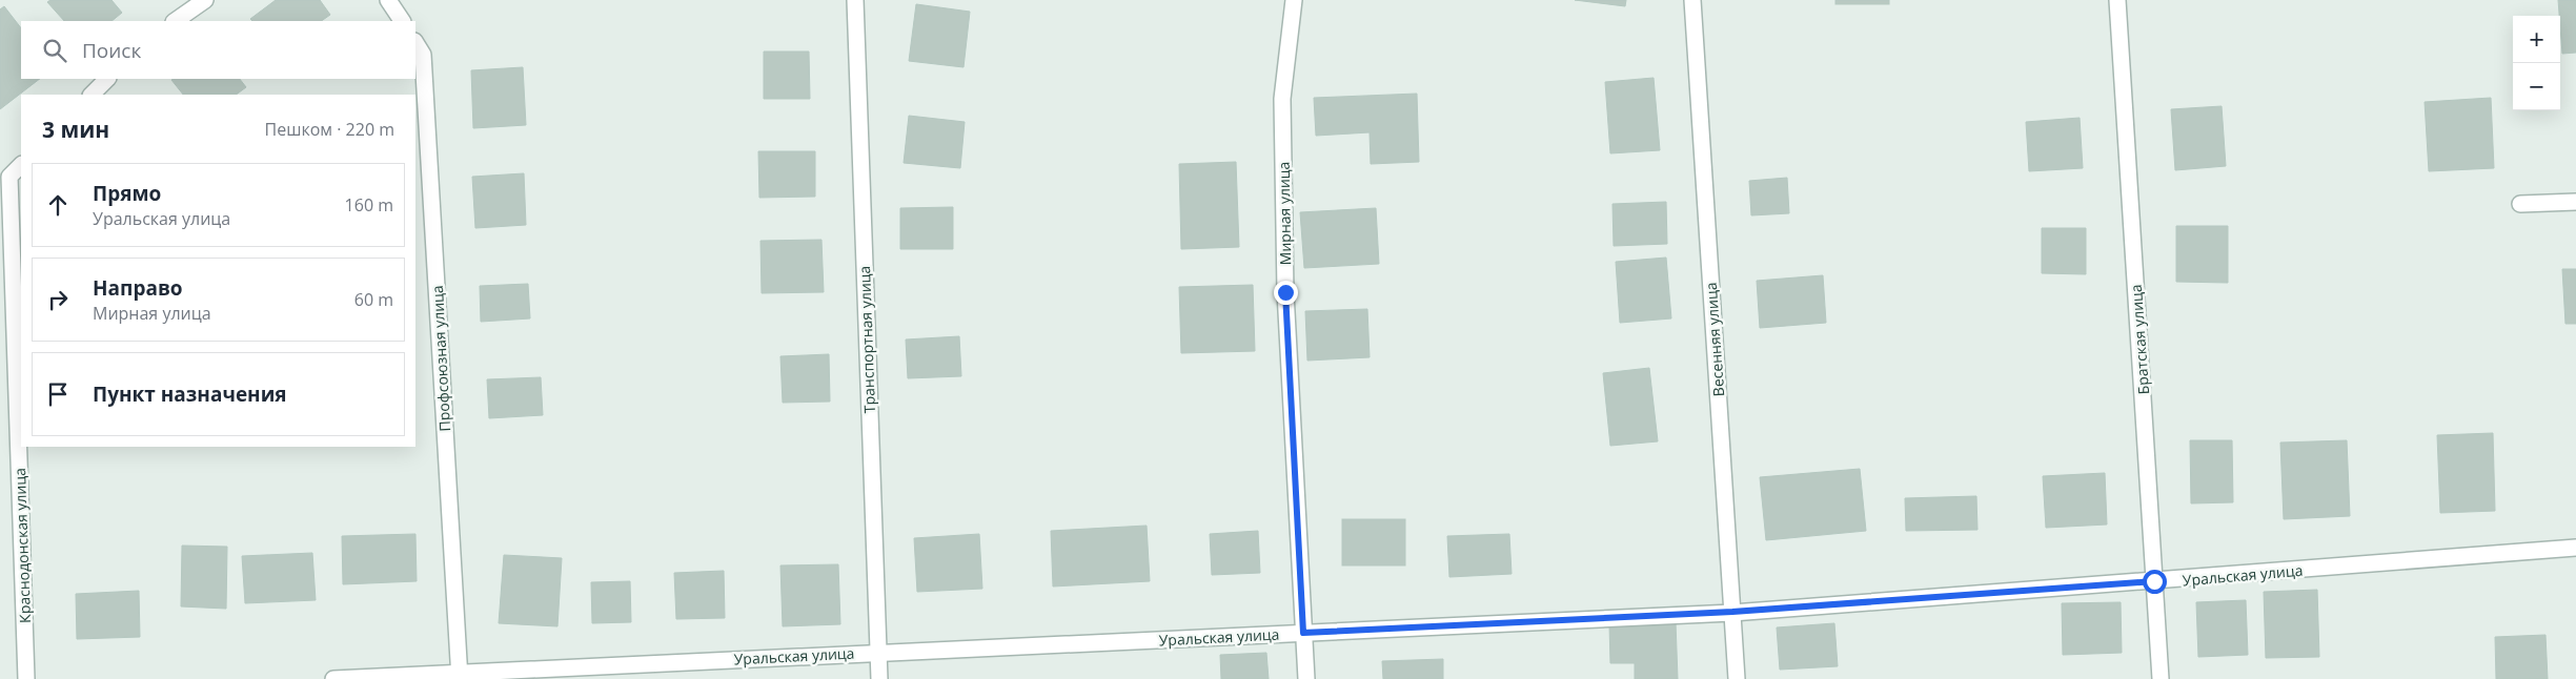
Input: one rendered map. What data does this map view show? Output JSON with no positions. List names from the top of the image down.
{
  "streets": {
    "street": [
      "Мирная улица",
      "Транспортная улица",
      "Весенняя улица",
      "Братская улица",
      "Профсоюзная улица",
      "Краснодонская улица",
      "Уральская улица"
    ]
  },
  "crossings": [
    ["Мирная улица", "Уральская улица"],
    ["Транспортная улица", "Уральская улица"],
    ["Весенняя улица", "Уральская улица"],
    ["Братская улица", "Уральская улица"],
    ["Профсоюзная улица", "Уральская улица"]
  ],
  "page": {
    "map_buttons": ["+", "−"],
    "search": "Поиск",
    "heading": ["3 мин", "Пешком · 220 m"],
    "list": [
      ["Прямо", "Уральская улица", "160 m"],
      ["Направо", "Мирная улица", "60 m"],
      "Пункт назначения"
    ]
  }
}
